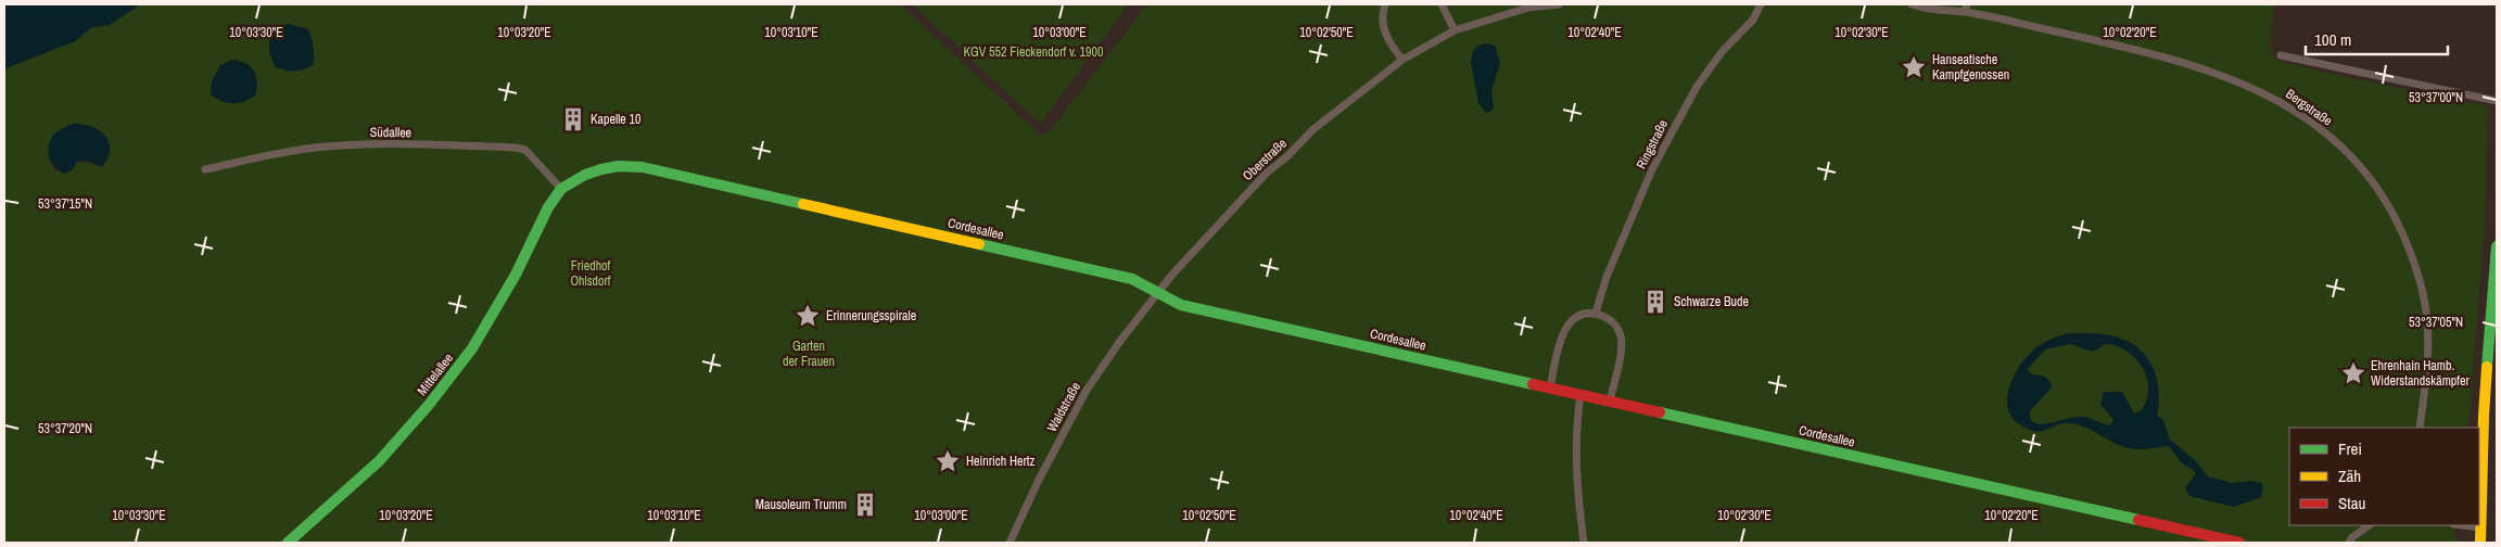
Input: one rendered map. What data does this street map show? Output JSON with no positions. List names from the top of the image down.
{
  "streets": {
    "street": [
      "Bergstraße",
      "Südallee",
      "Ringstraße",
      "Oberstraße",
      "Cordesallee",
      "Mittelallee",
      "Waldstraße"
    ]
  },
  "crossings": [
    ["Südallee", "Cordesallee"],
    ["Südallee", "Mittelallee"],
    ["Oberstraße", "Cordesallee"],
    ["Oberstraße", "Waldstraße"],
    ["Cordesallee", "Mittelallee"],
    ["Cordesallee", "Waldstraße"]
  ],
  "parks": ["KGV 552 Fieckendorf v. 1900", "Friedhof Ohlsdorf", "Garten der Frauen"],
  "places": {
    "place": [
      "Hanseatische Kampfgenossen",
      "Erinnerungsspirale",
      "Ehrenhain Hamb. Widerstandskämpfer",
      "Heinrich Hertz"
    ],
    "building": ["Kapelle 10", "Schwarze Bude", "Mausoleum Trumm"]
  },
  "legend": ["Frei", "Zäh", "Stau"],
  "scale_bar": "100 m",
  "coordinates": [
    "10°03'30\"E",
    "10°03'20\"E",
    "10°03'10\"E",
    "10°03'00\"E",
    "10°02'50\"E",
    "10°02'40\"E",
    "10°02'30\"E",
    "10°02'20\"E",
    "53°37'00\"N",
    "53°37'15\"N",
    "53°37'05\"N",
    "53°37'20\"N"
  ]
}
